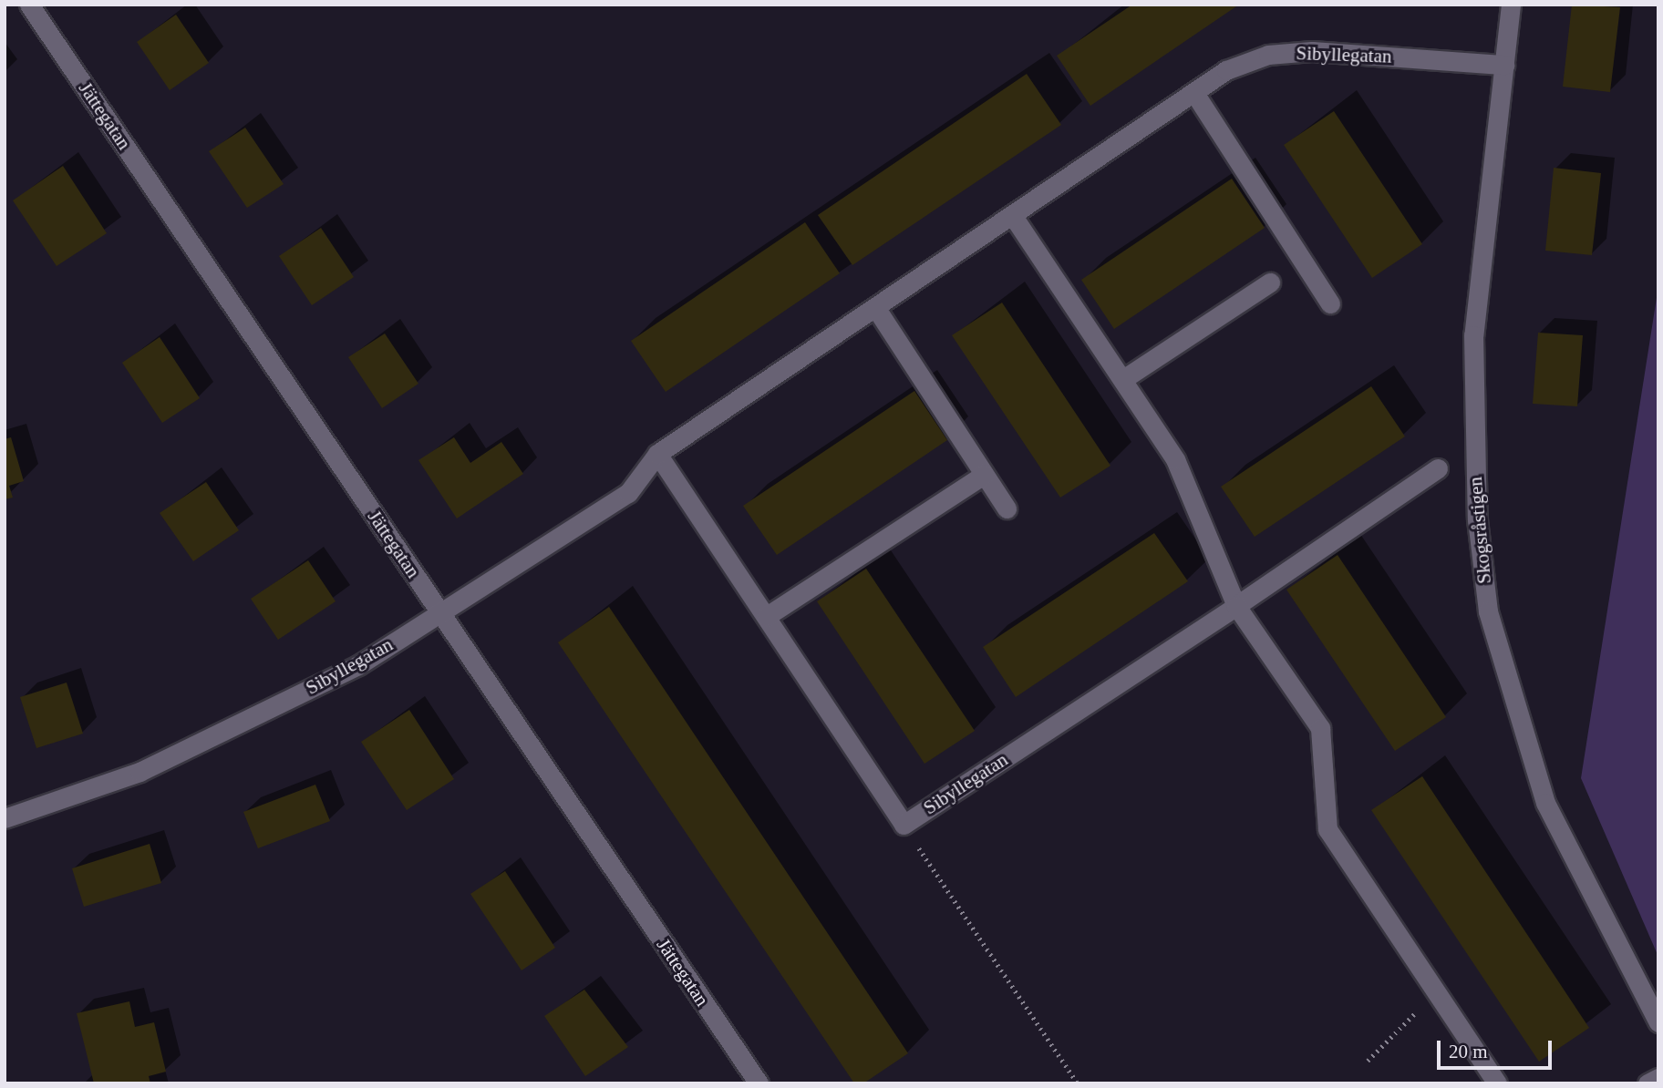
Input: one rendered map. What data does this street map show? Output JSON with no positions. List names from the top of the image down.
{
  "streets": {
    "street": ["Sibyllegatan", "Jättegatan", "Skogsråstigen"]
  },
  "crossings": [
    ["Sibyllegatan", "Jättegatan"],
    ["Sibyllegatan", "Skogsråstigen"]
  ],
  "scale_bar": "20 m"
}
